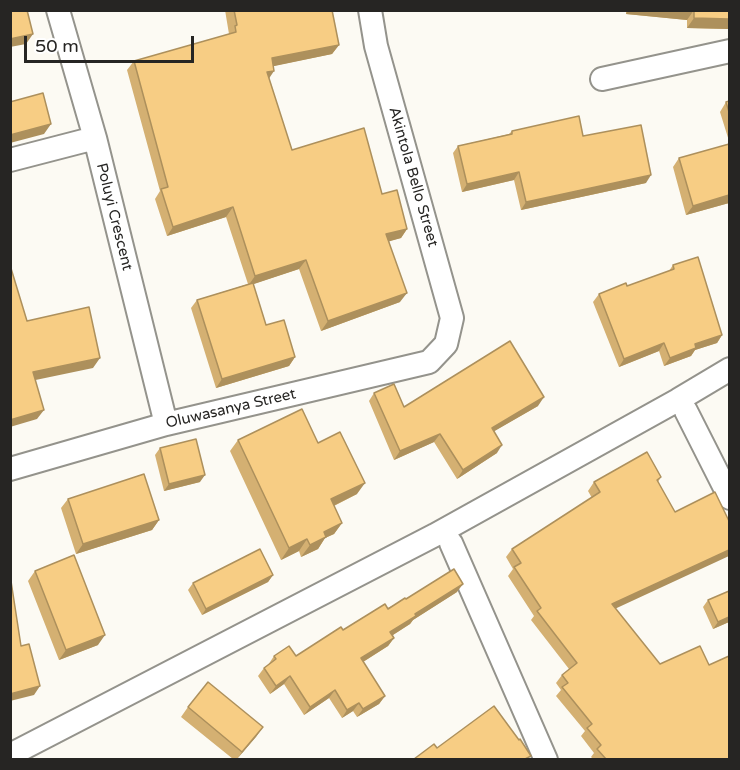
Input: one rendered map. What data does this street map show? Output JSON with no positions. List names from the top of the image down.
{
  "streets": {
    "street": ["Akintola Bello Street", "Poluyi Crescent", "Oluwasanya Street"]
  },
  "crossings": [
    ["Akintola Bello Street", "Oluwasanya Street"],
    ["Poluyi Crescent", "Oluwasanya Street"]
  ],
  "scale_bar": "50 m"
}
